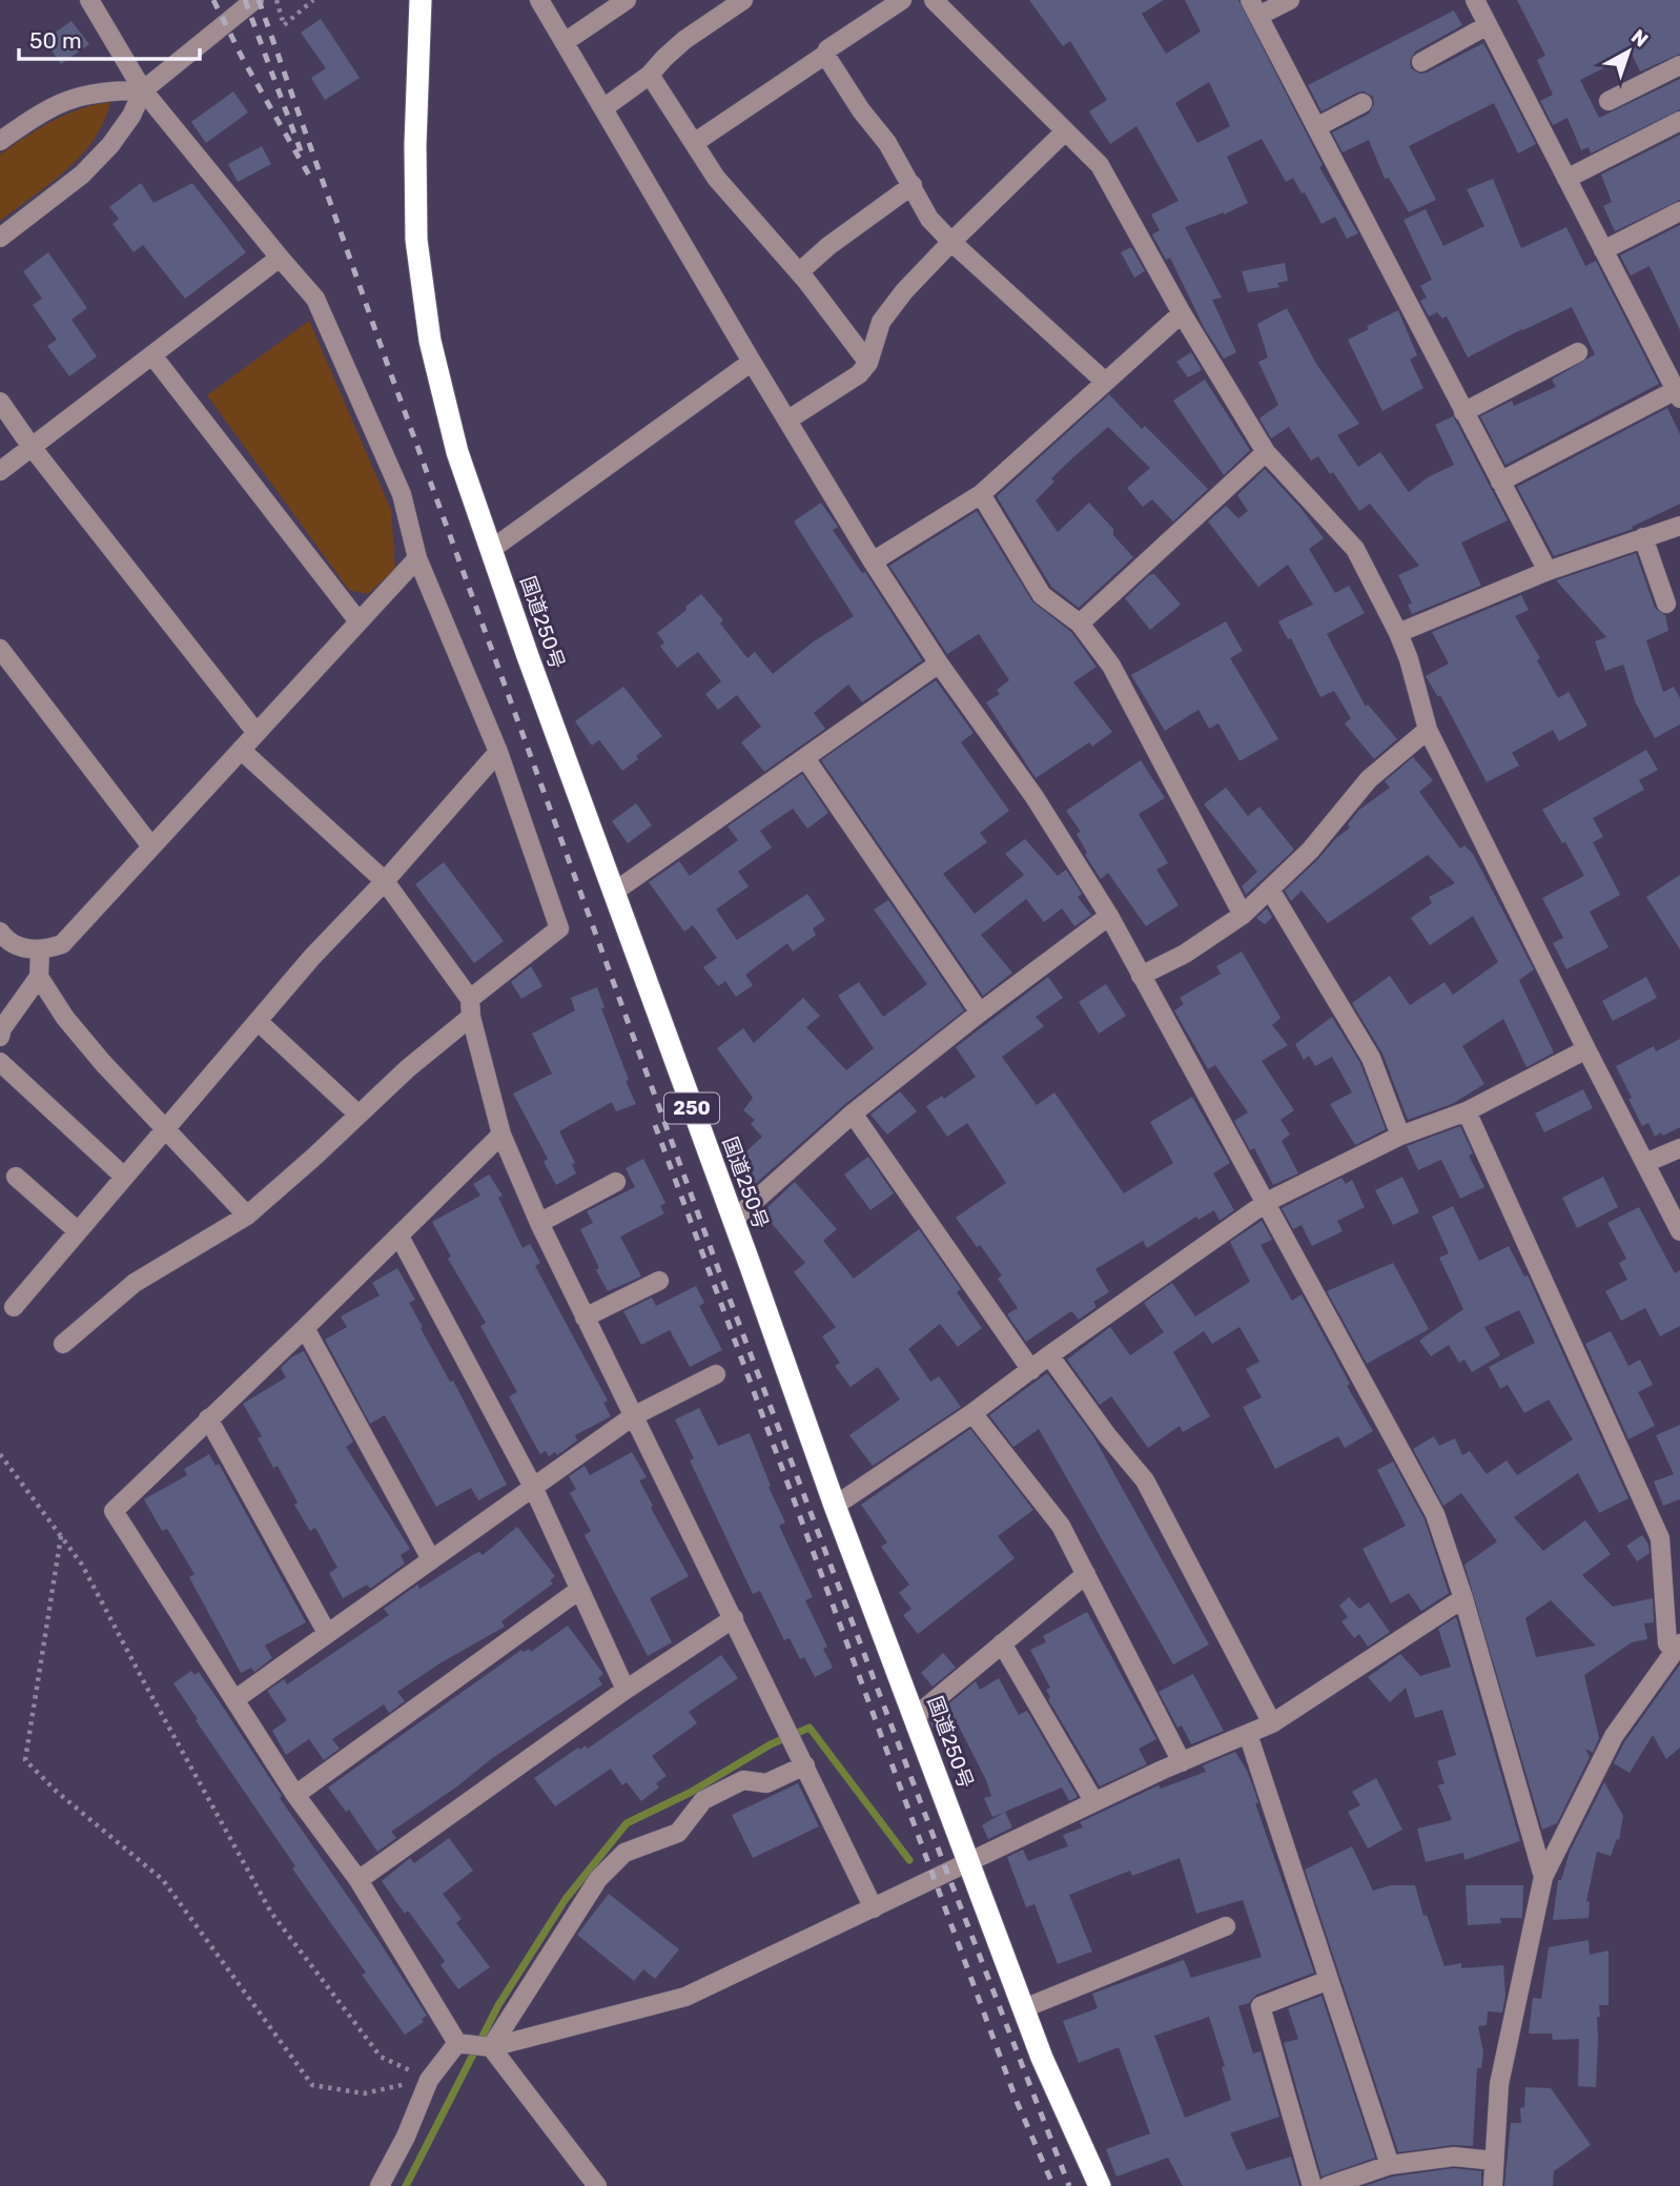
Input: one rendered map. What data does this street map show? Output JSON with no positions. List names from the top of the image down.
{
  "streets": {
    "highway": ["国道250号", "250"]
  },
  "scale_bar": "50 m",
  "north": "top right"
}
